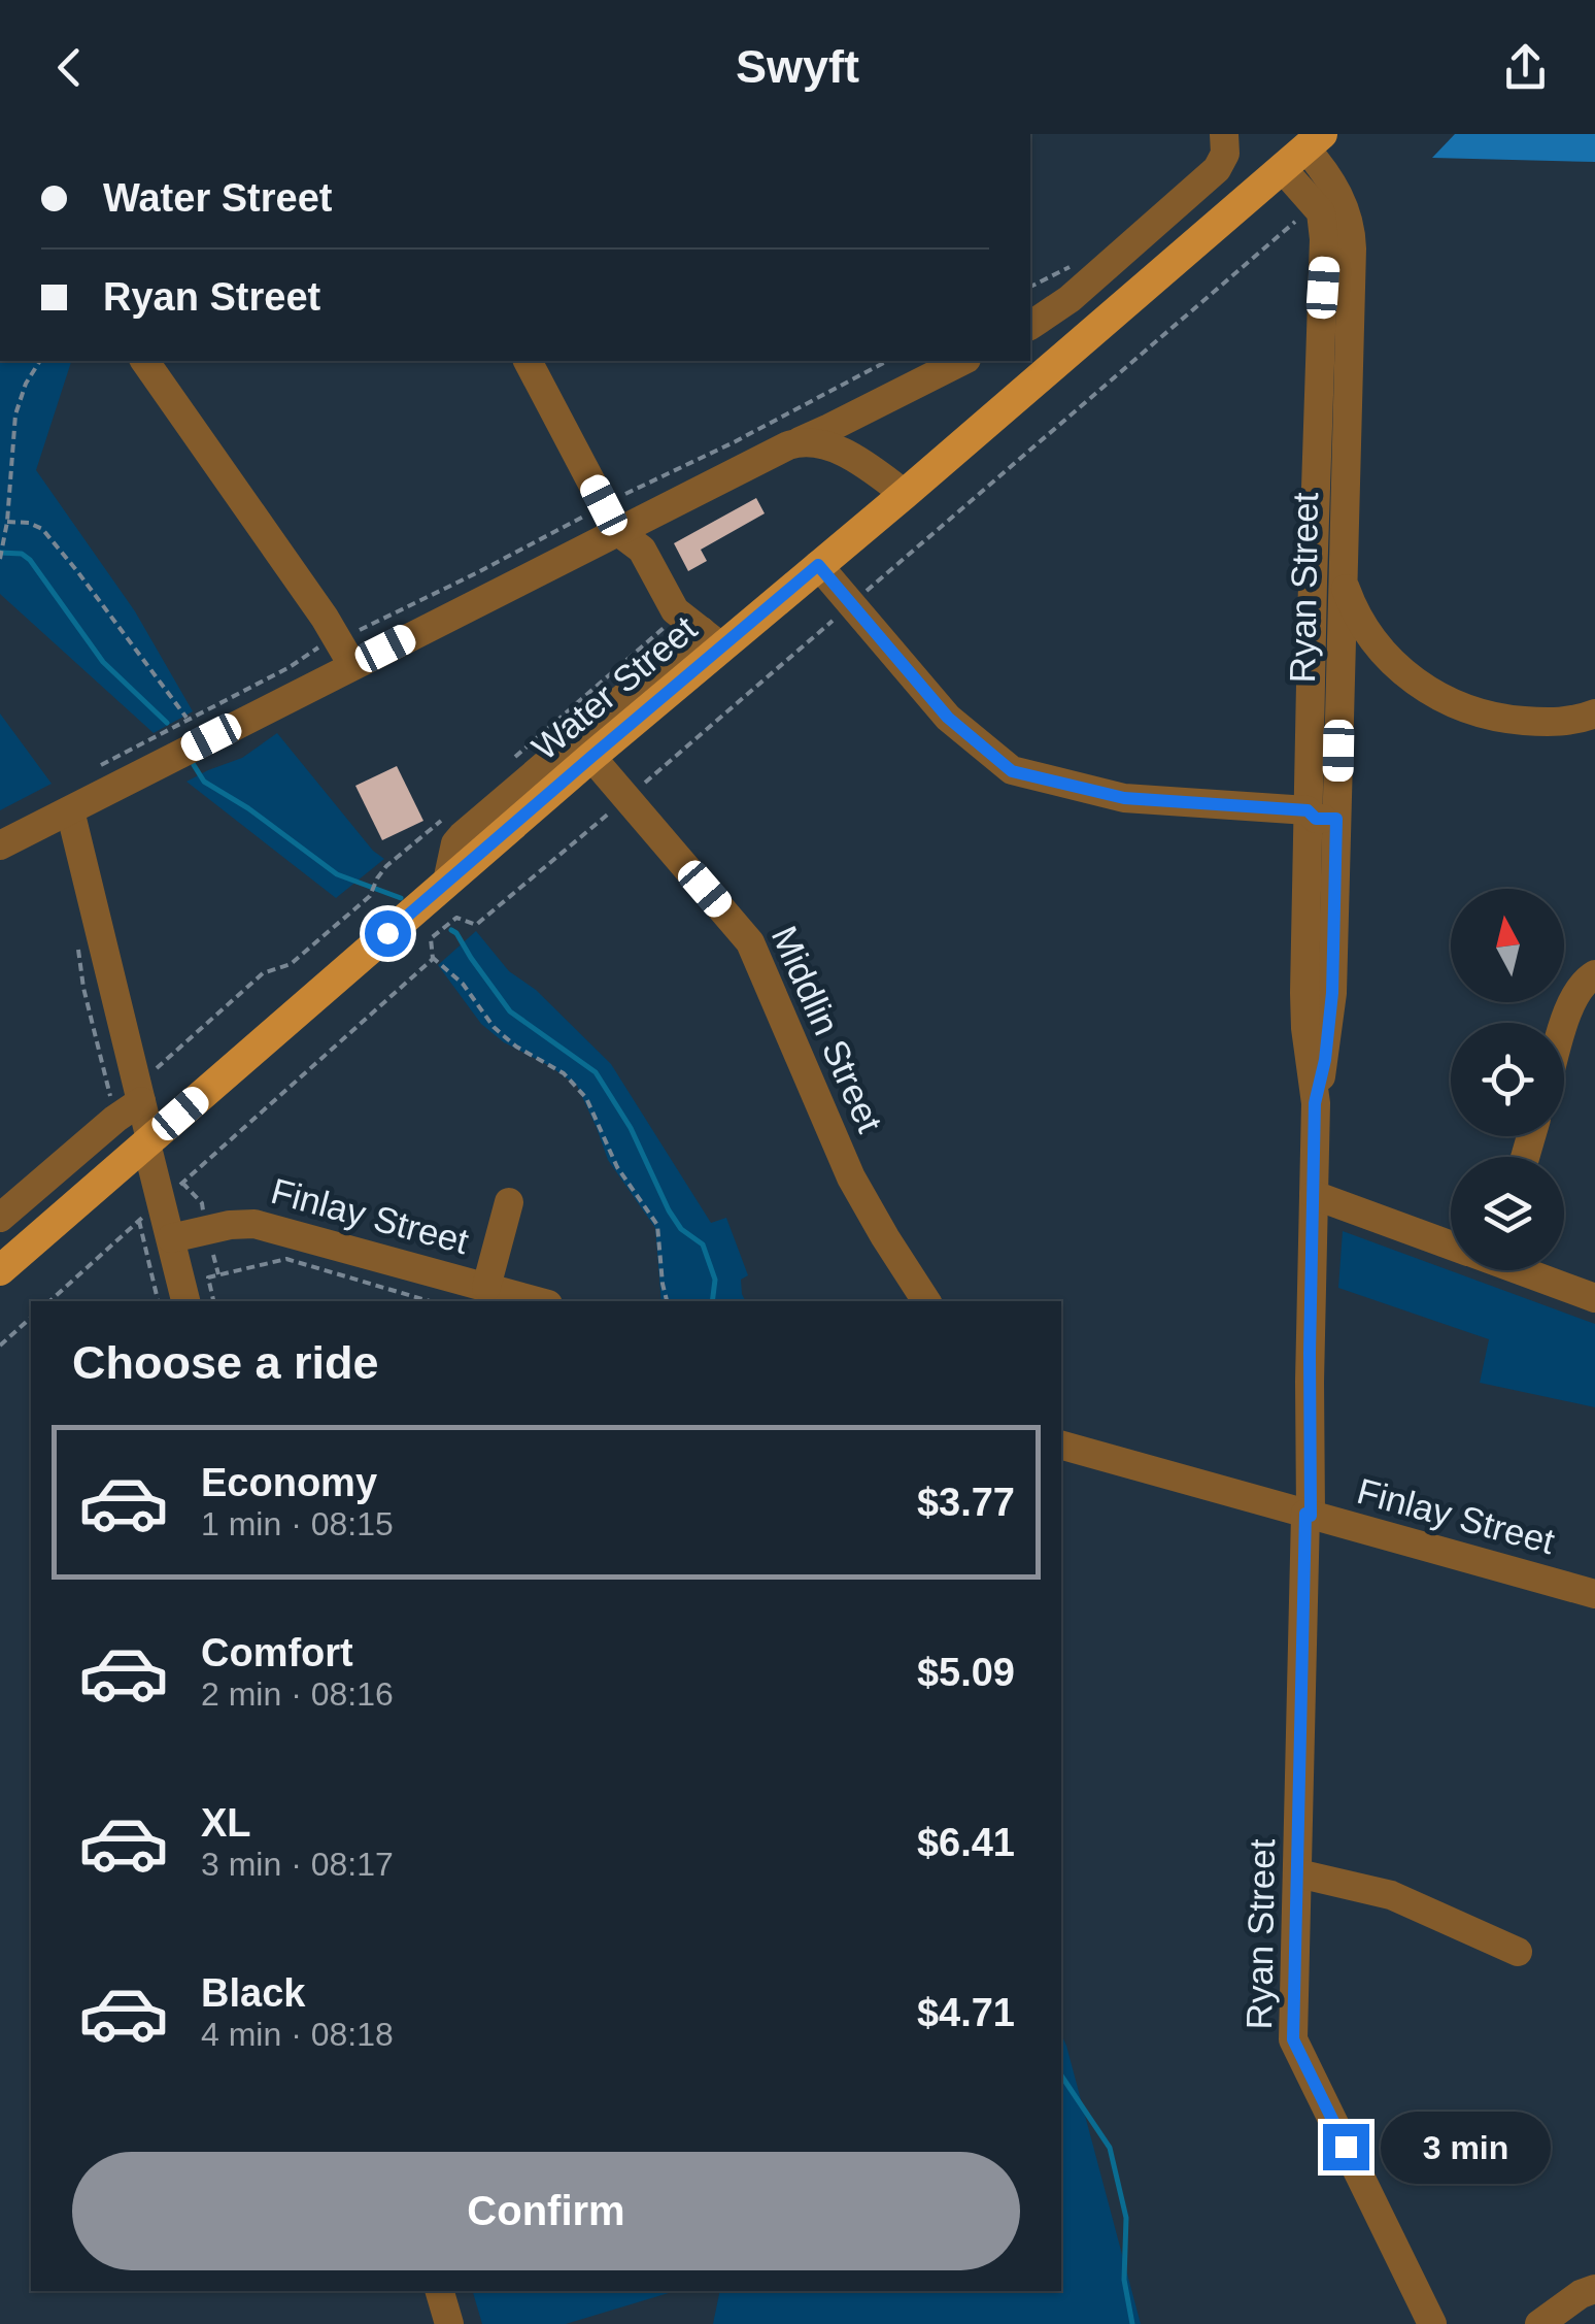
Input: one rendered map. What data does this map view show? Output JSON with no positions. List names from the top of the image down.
{
  "streets": {
    "main road": ["Water Street"],
    "street": ["Ryan Street", "Middlin Street", "Finlay Street"]
  },
  "crossings": [
    ["Ryan Street", "Water Street"],
    ["Ryan Street", "Finlay Street"],
    ["Water Street", "Middlin Street"]
  ],
  "north": "top",
  "page": {
    "header": "Swyft",
    "banner": ["Water Street", "Ryan Street"],
    "heading": "Choose a ride",
    "list": [
      {
        "name": "Economy",
        "note": "1 min · 08:15",
        "value": "$3.77"
      },
      {
        "name": "Comfort",
        "note": "2 min · 08:16",
        "value": "$5.09"
      },
      {
        "name": "XL",
        "note": "3 min · 08:17",
        "value": "$6.41"
      },
      {
        "name": "Black",
        "note": "4 min · 08:18",
        "value": "$4.71"
      }
    ],
    "bubble": "3 min",
    "buttons": "Confirm"
  }
}
